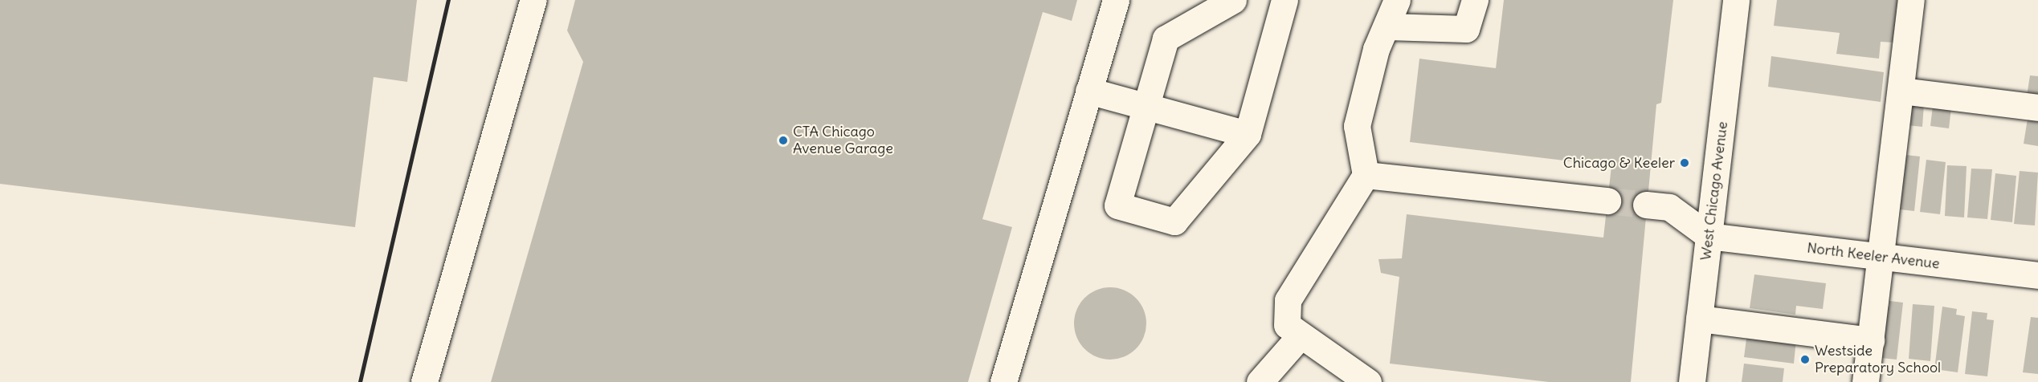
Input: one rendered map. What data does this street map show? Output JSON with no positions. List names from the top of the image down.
{
  "streets": {
    "main road": ["West Chicago Avenue", "North Keeler Avenue"]
  },
  "crossings": [
    ["West Chicago Avenue", "North Keeler Avenue"]
  ],
  "places": ["CTA Chicago Avenue Garage", "Chicago & Keeler", "Westside Preparatory School"]
}
